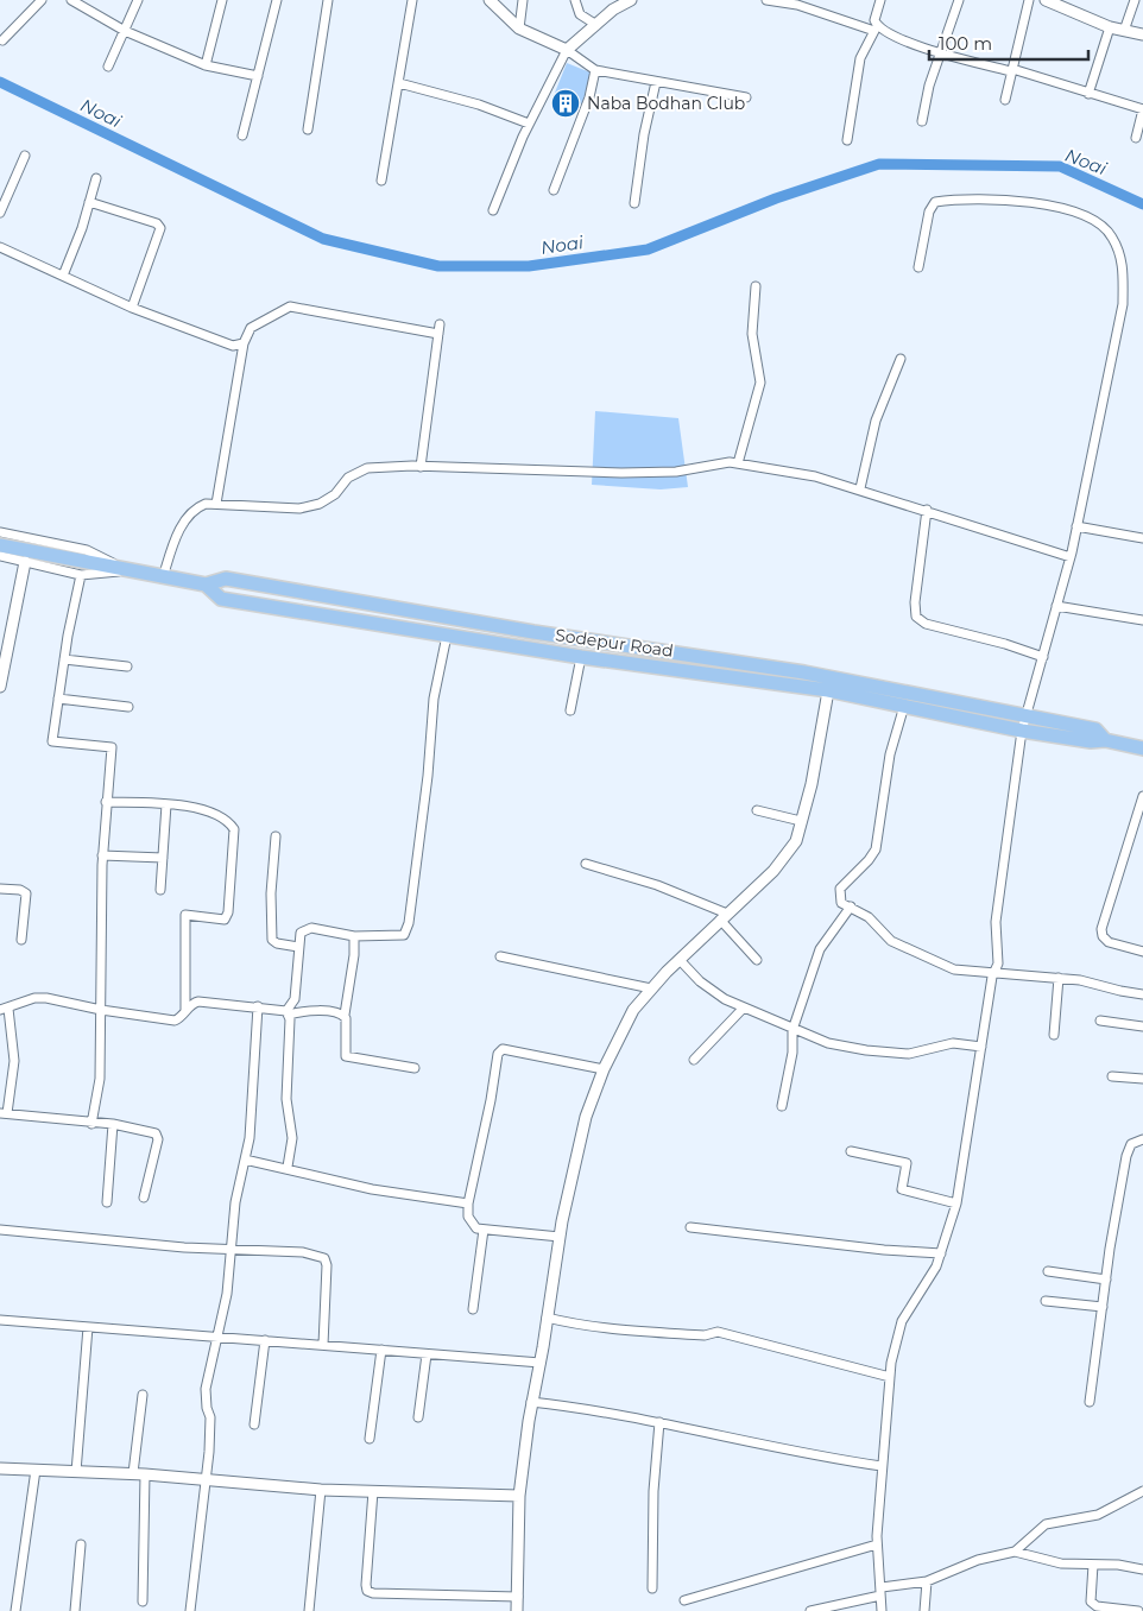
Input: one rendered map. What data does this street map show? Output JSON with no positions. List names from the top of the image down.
{
  "streets": {
    "main road": ["Sodepur Road"]
  },
  "water": ["Noai"],
  "places": {
    "building": ["Naba Bodhan Club"]
  },
  "scale_bar": "100 m"
}
